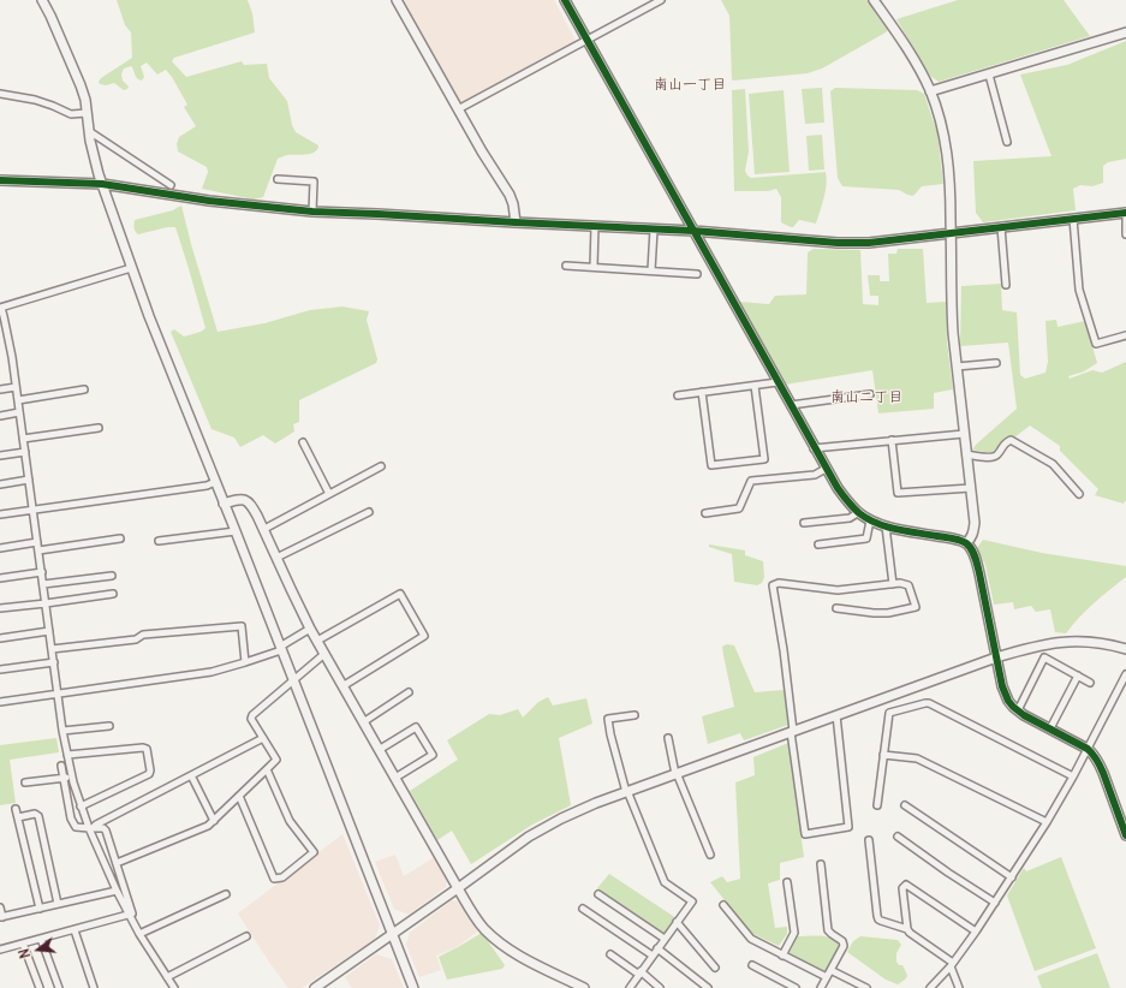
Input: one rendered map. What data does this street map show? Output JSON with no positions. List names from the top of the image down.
{
  "districts": ["南山一丁目", "南山二丁目"],
  "north": "left"
}
